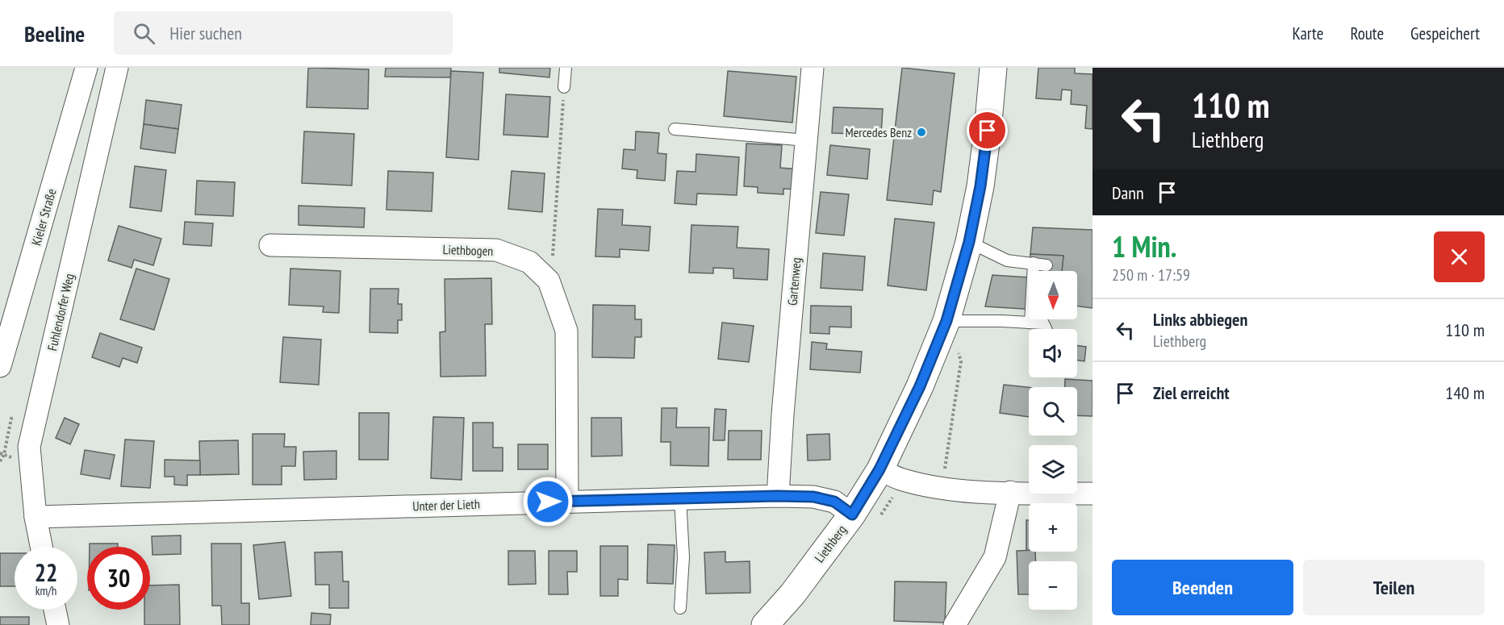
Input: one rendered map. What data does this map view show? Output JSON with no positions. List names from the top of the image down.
{
  "streets": {
    "street": [
      "Kieler Straße",
      "Liethbogen",
      "Gartenweg",
      "Fuhlendorfer Weg",
      "Unter der Lieth",
      "Liethberg"
    ]
  },
  "crossings": [
    ["Liethbogen", "Unter der Lieth"],
    ["Gartenweg", "Unter der Lieth"],
    ["Fuhlendorfer Weg", "Unter der Lieth"],
    ["Unter der Lieth", "Liethberg"]
  ],
  "places": ["Mercedes Benz"],
  "north": "bottom",
  "page": {
    "header": "Beeline",
    "search": "Hier suchen",
    "nav": ["Karte", "Route", "Gespeichert"],
    "turn": ["110 m", "Liethberg"],
    "then": "Dann",
    "heading": ["1 Min.", "250 m · 17:59"],
    "map_buttons": ["+", "−"],
    "list": [
      {
        "name": "Links abbiegen",
        "note": "Liethberg",
        "value": "110 m"
      },
      {
        "name": "Ziel erreicht",
        "value": "140 m"
      }
    ],
    "speed": "22 km/h",
    "limit": "30",
    "buttons": ["Beenden", "Teilen"]
  }
}
